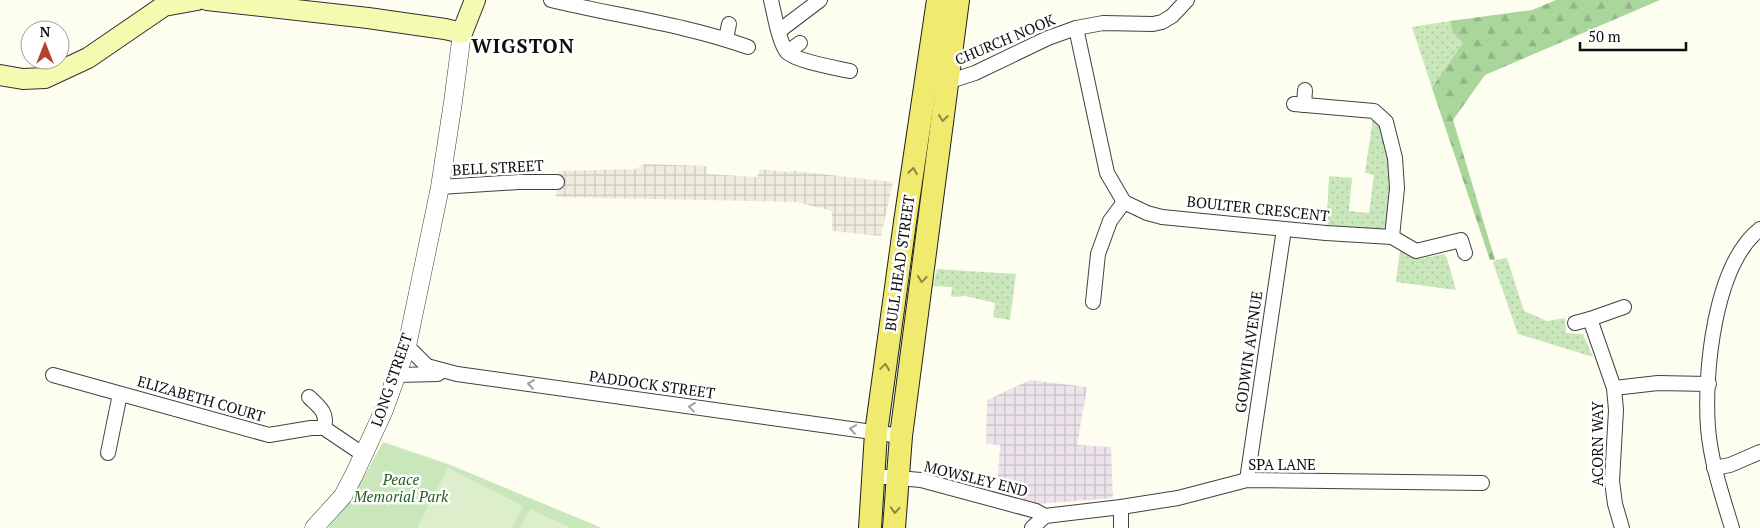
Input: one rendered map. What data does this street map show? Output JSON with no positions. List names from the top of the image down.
{
  "streets": {
    "main road": ["BULL HEAD STREET"],
    "street": [
      "CHURCH NOOK",
      "BELL STREET",
      "BOULTER CRESCENT",
      "GODWIN AVENUE",
      "LONG STREET",
      "PADDOCK STREET",
      "ELIZABETH COURT",
      "ACORN WAY",
      "SPA LANE",
      "MOWSLEY END"
    ]
  },
  "crossings": [
    ["CHURCH NOOK", "BULL HEAD STREET"],
    ["BELL STREET", "LONG STREET"],
    ["BOULTER CRESCENT", "GODWIN AVENUE"],
    ["BULL HEAD STREET", "PADDOCK STREET"],
    ["BULL HEAD STREET", "MOWSLEY END"],
    ["GODWIN AVENUE", "SPA LANE"],
    ["LONG STREET", "PADDOCK STREET"],
    ["SPA LANE", "MOWSLEY END"]
  ],
  "one_way": ["PADDOCK STREET"],
  "districts": ["WIGSTON"],
  "parks": ["Peace Memorial Park"],
  "scale_bar": "50 m",
  "north": "top"
}
